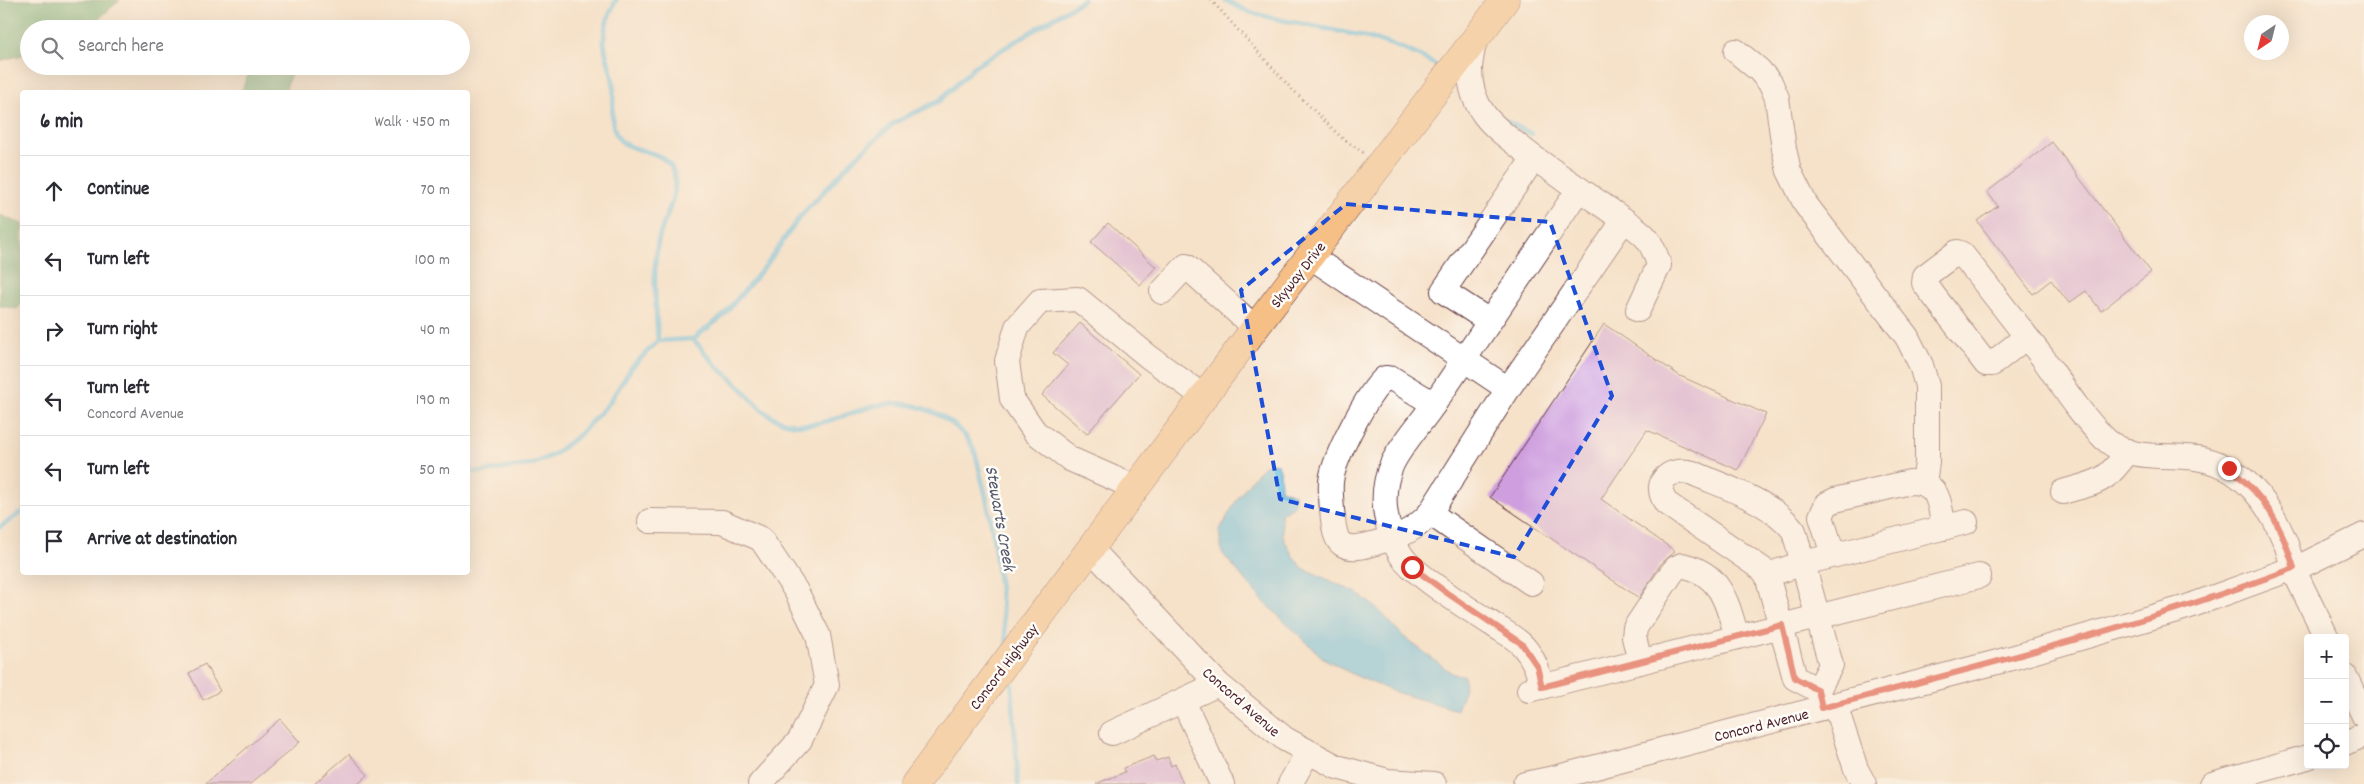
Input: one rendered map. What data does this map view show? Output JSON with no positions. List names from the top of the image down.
{
  "streets": {
    "highway": ["Skyway Drive", "Concord Highway"],
    "street": ["Concord Avenue"]
  },
  "crossings": [
    ["Skyway Drive", "Concord Highway"],
    ["Skyway Drive", "Concord Avenue"],
    ["Concord Highway", "Concord Avenue"]
  ],
  "water": ["Stewarts Creek"],
  "north": "bottom left",
  "page": {
    "search": "Search here",
    "heading": ["6 min", "Walk · 450 m"],
    "list": [
      ["Continue", "70 m"],
      ["Turn left", "100 m"],
      ["Turn right", "40 m"],
      ["Turn left", "Concord Avenue", "190 m"],
      ["Turn left", "50 m"],
      "Arrive at destination"
    ],
    "map_buttons": ["+", "−"]
  }
}
